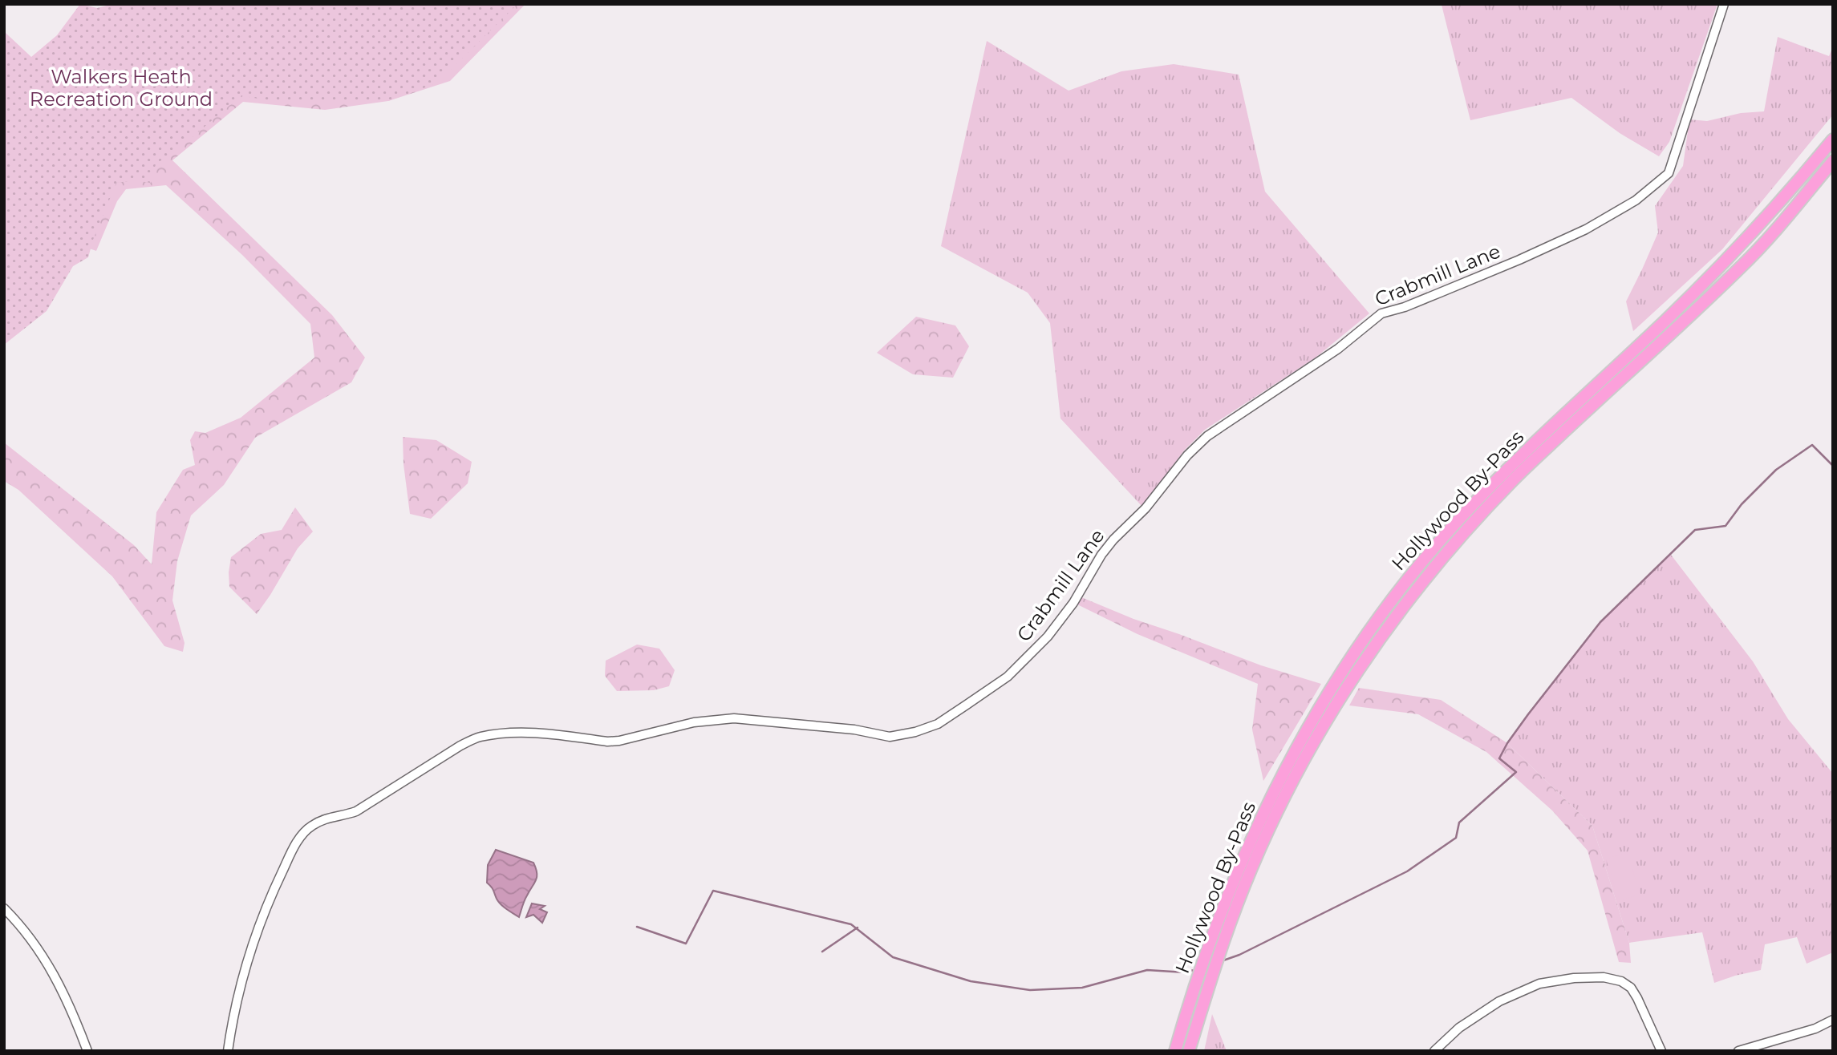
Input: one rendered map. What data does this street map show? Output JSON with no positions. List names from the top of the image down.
{
  "streets": {
    "highway": ["Hollywood By-Pass"],
    "street": ["Crabmill Lane"]
  },
  "parks": ["Walkers Heath Recreation Ground"]
}
